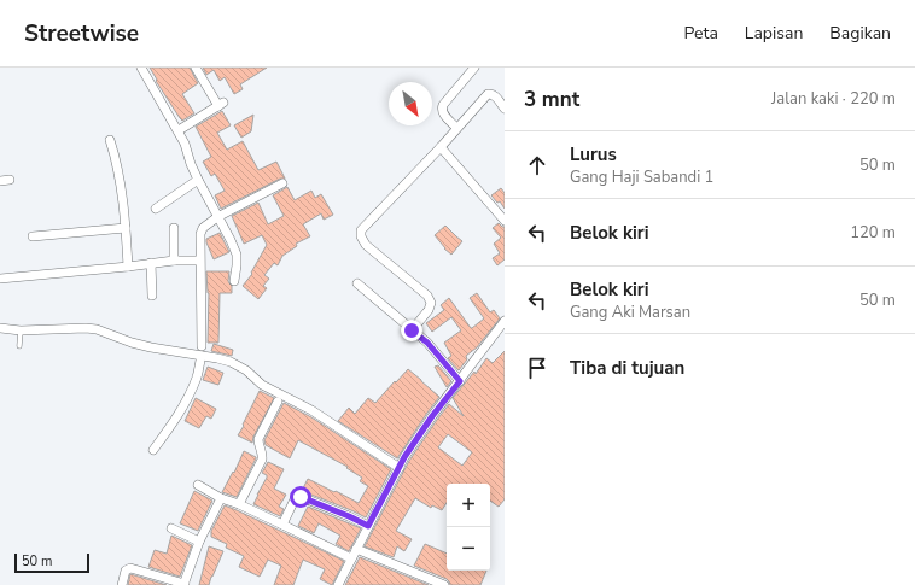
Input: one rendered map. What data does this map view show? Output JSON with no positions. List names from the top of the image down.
{
  "scale_bar": "50 m",
  "north": "bottom right",
  "page": {
    "header": "Streetwise",
    "nav": ["Peta", "Lapisan", "Bagikan"],
    "heading": ["3 mnt", "Jalan kaki · 220 m"],
    "list": [
      ["Lurus", "Gang Haji Sabandi 1", "50 m"],
      ["Belok kiri", "120 m"],
      ["Belok kiri", "Gang Aki Marsan", "50 m"],
      "Tiba di tujuan"
    ],
    "map_buttons": ["+", "−"],
    "scale": "50 m"
  }
}
